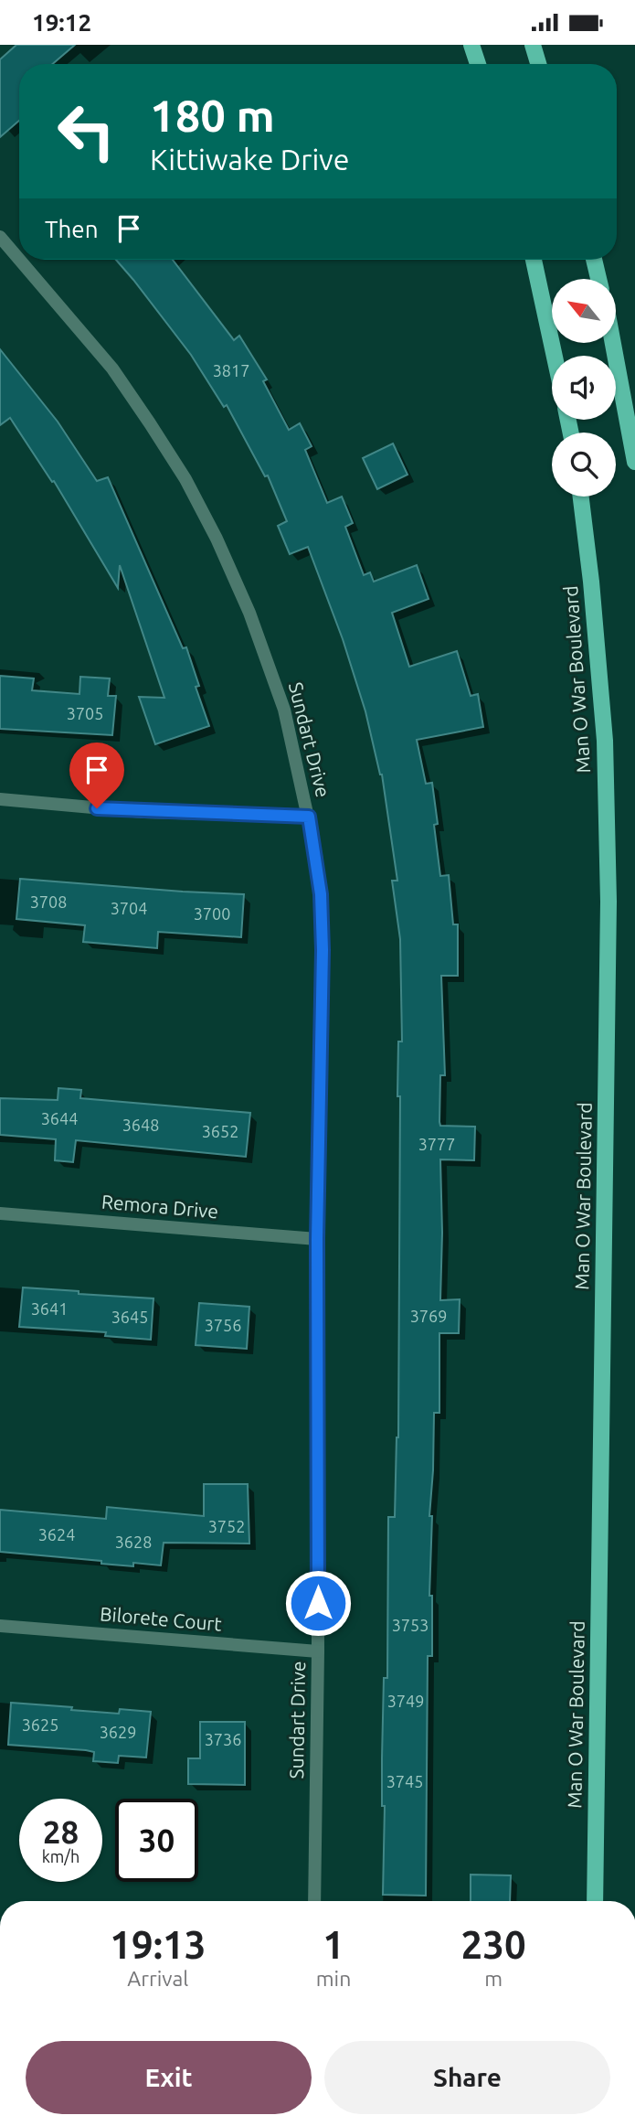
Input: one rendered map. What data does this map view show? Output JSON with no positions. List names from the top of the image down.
{
  "streets": {
    "main road": ["Man O War Boulevard"],
    "street": ["Sundart Drive", "Remora Drive", "Bilorete Court"]
  },
  "crossings": [
    ["Sundart Drive", "Remora Drive"],
    ["Sundart Drive", "Bilorete Court"]
  ],
  "house_numbers": [
    "3817",
    "3705",
    "3708",
    "3704",
    "3700",
    "3644",
    "3648",
    "3652",
    "3777",
    "3641",
    "3769",
    "3645",
    "3756",
    "3752",
    "3624",
    "3628",
    "3753",
    "3749",
    "3625",
    "3629",
    "3736",
    "3745"
  ],
  "north": "top left",
  "page": {
    "status": "19:12",
    "turn": ["180 m", "Kittiwake Drive"],
    "then": "Then",
    "speed": "28 km/h",
    "limit": "30",
    "eta": [
      "19:13",
      "Arrival",
      "1",
      "min",
      "230",
      "m"
    ],
    "buttons": ["Exit", "Share"]
  }
}
